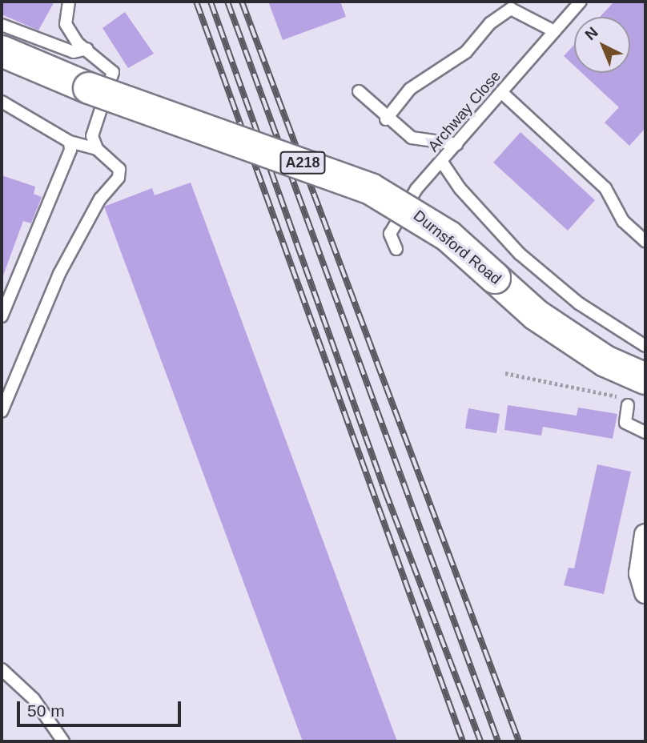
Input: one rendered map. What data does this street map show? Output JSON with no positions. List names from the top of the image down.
{
  "streets": {
    "main road": ["A218", "Durnsford Road"],
    "lane": ["Archway Close"]
  },
  "scale_bar": "50 m",
  "north": "top left"
}
